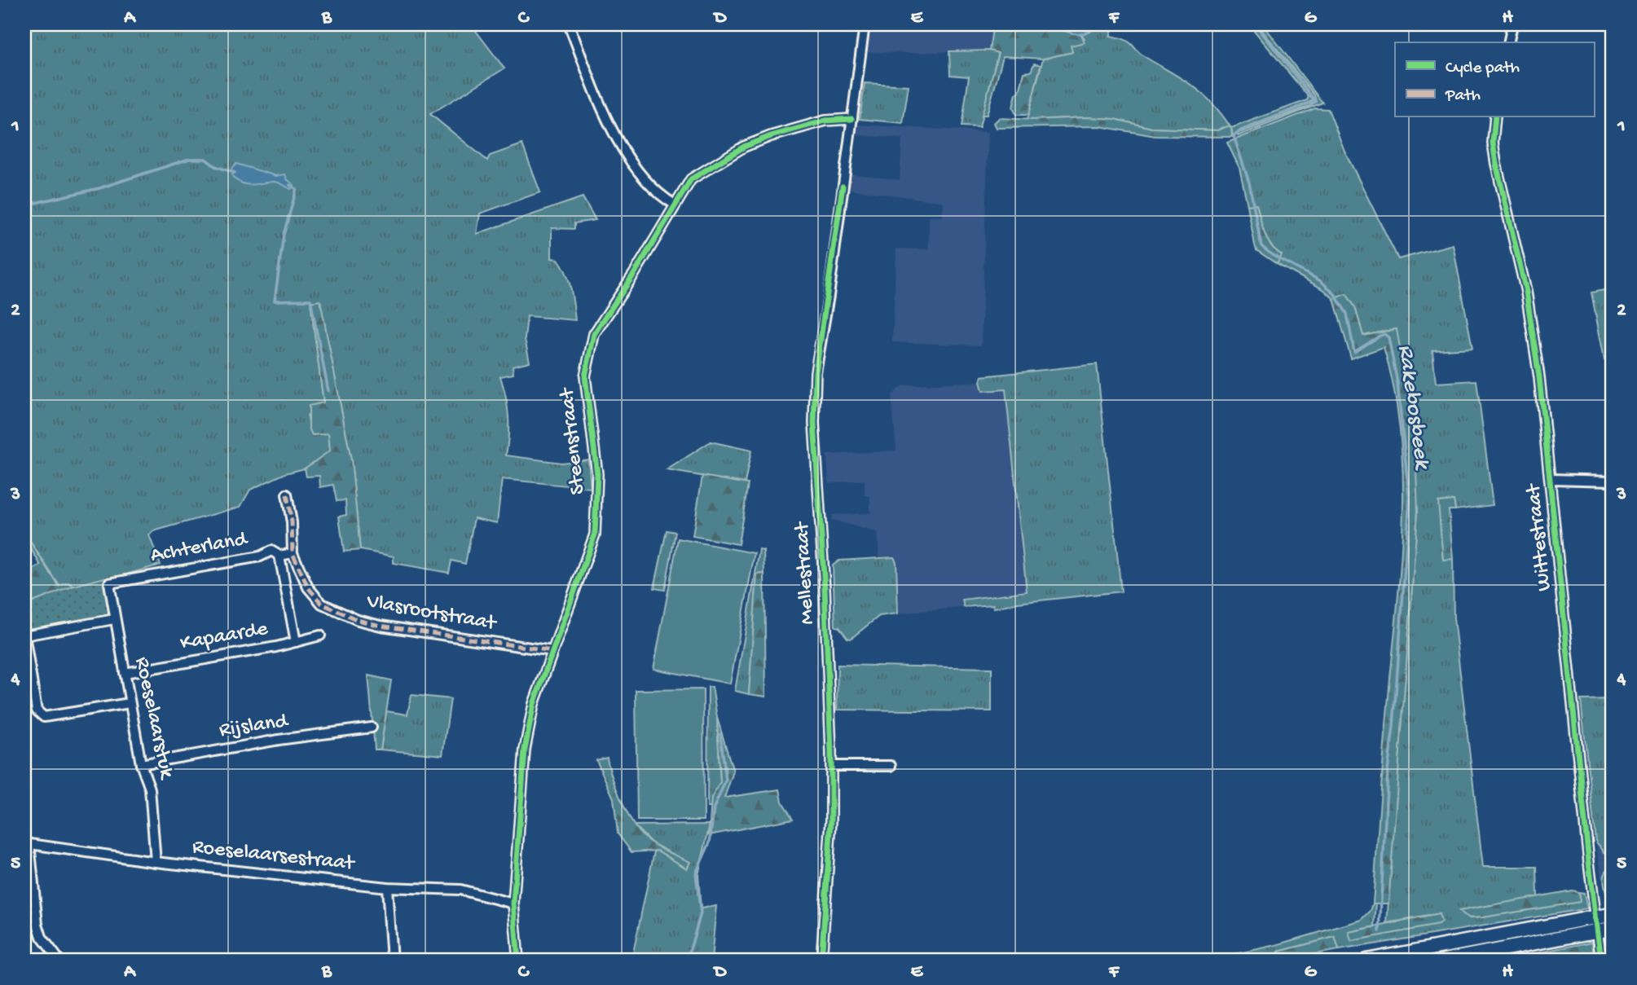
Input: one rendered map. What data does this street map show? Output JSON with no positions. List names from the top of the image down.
{
  "streets": {
    "street": [
      "Steenstraat",
      "Wittestraat",
      "Achterland",
      "Mellestraat",
      "Vlasrootstraat",
      "Kapaarde",
      "Roeselaarstuk",
      "Rijsland",
      "Roeselaarsestraat"
    ]
  },
  "crossings": [
    ["Steenstraat", "Mellestraat"],
    ["Steenstraat", "Vlasrootstraat"],
    ["Steenstraat", "Roeselaarsestraat"],
    ["Achterland", "Vlasrootstraat"],
    ["Achterland", "Kapaarde"],
    ["Achterland", "Roeselaarstuk"],
    ["Kapaarde", "Roeselaarstuk"],
    ["Roeselaarstuk", "Rijsland"],
    ["Roeselaarstuk", "Roeselaarsestraat"]
  ],
  "water": ["Rakebosbeek"],
  "legend": ["Cycle path", "Path"],
  "grid": {
    "columns": [
      "A",
      "B",
      "C",
      "D",
      "E",
      "F",
      "G",
      "H"
    ],
    "rows": [
      "1",
      "2",
      "3",
      "4",
      "5"
    ]
  }
}
